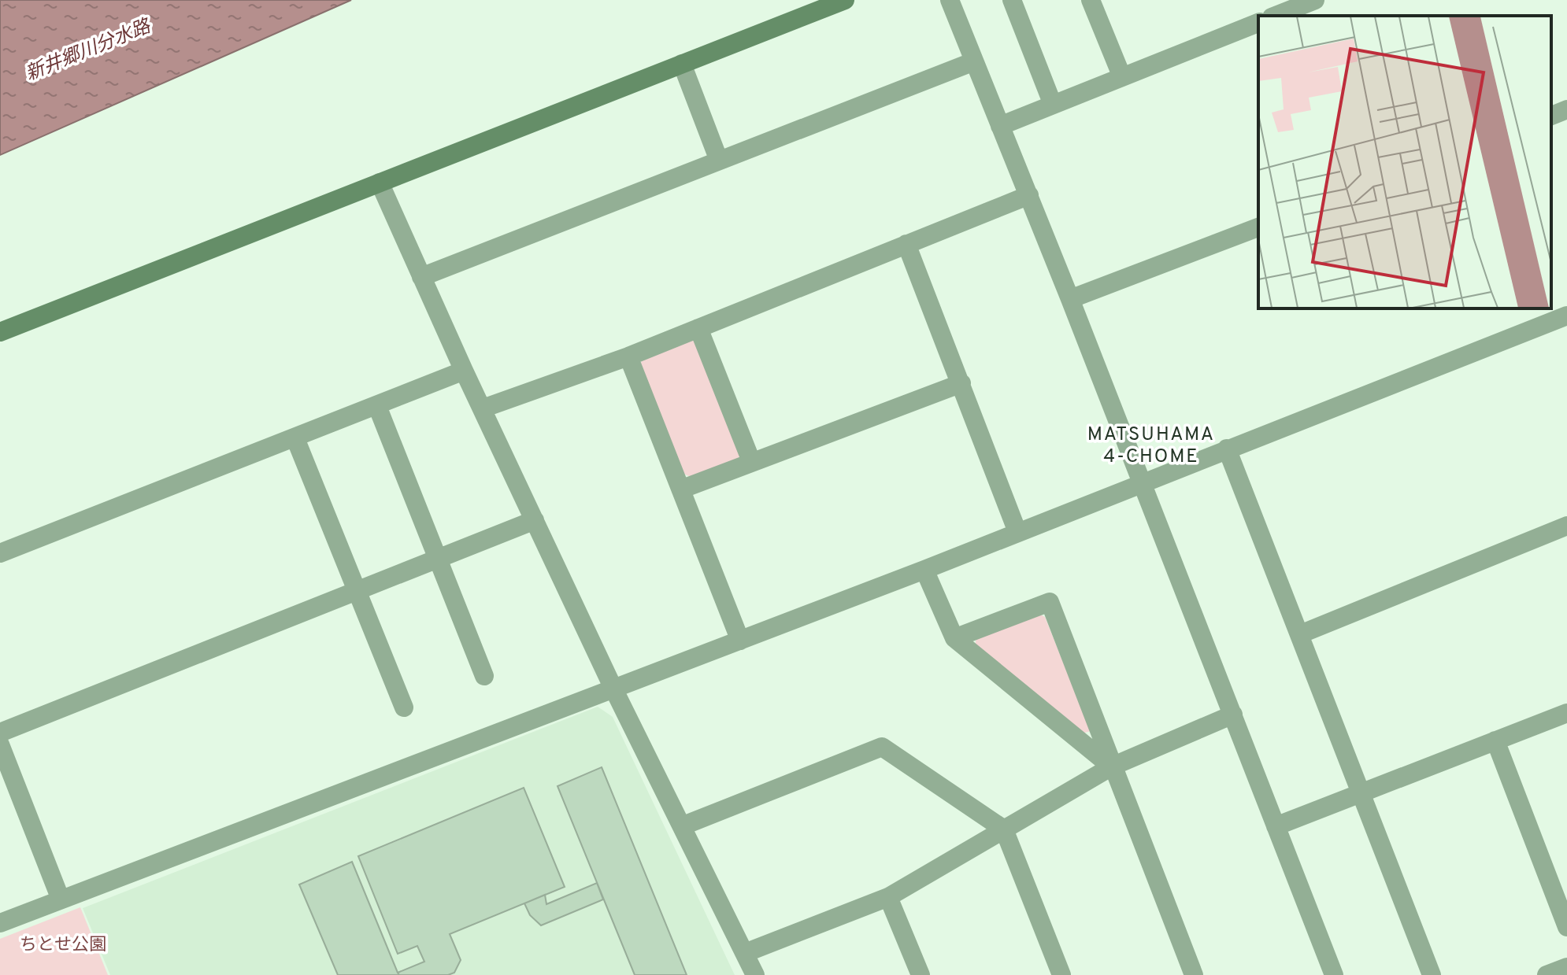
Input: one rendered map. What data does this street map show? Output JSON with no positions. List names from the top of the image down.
{
  "districts": ["MATSUHAMA 4-CHOME"],
  "water": ["新井郷川分水路"],
  "parks": ["ちとせ公園"]
}
